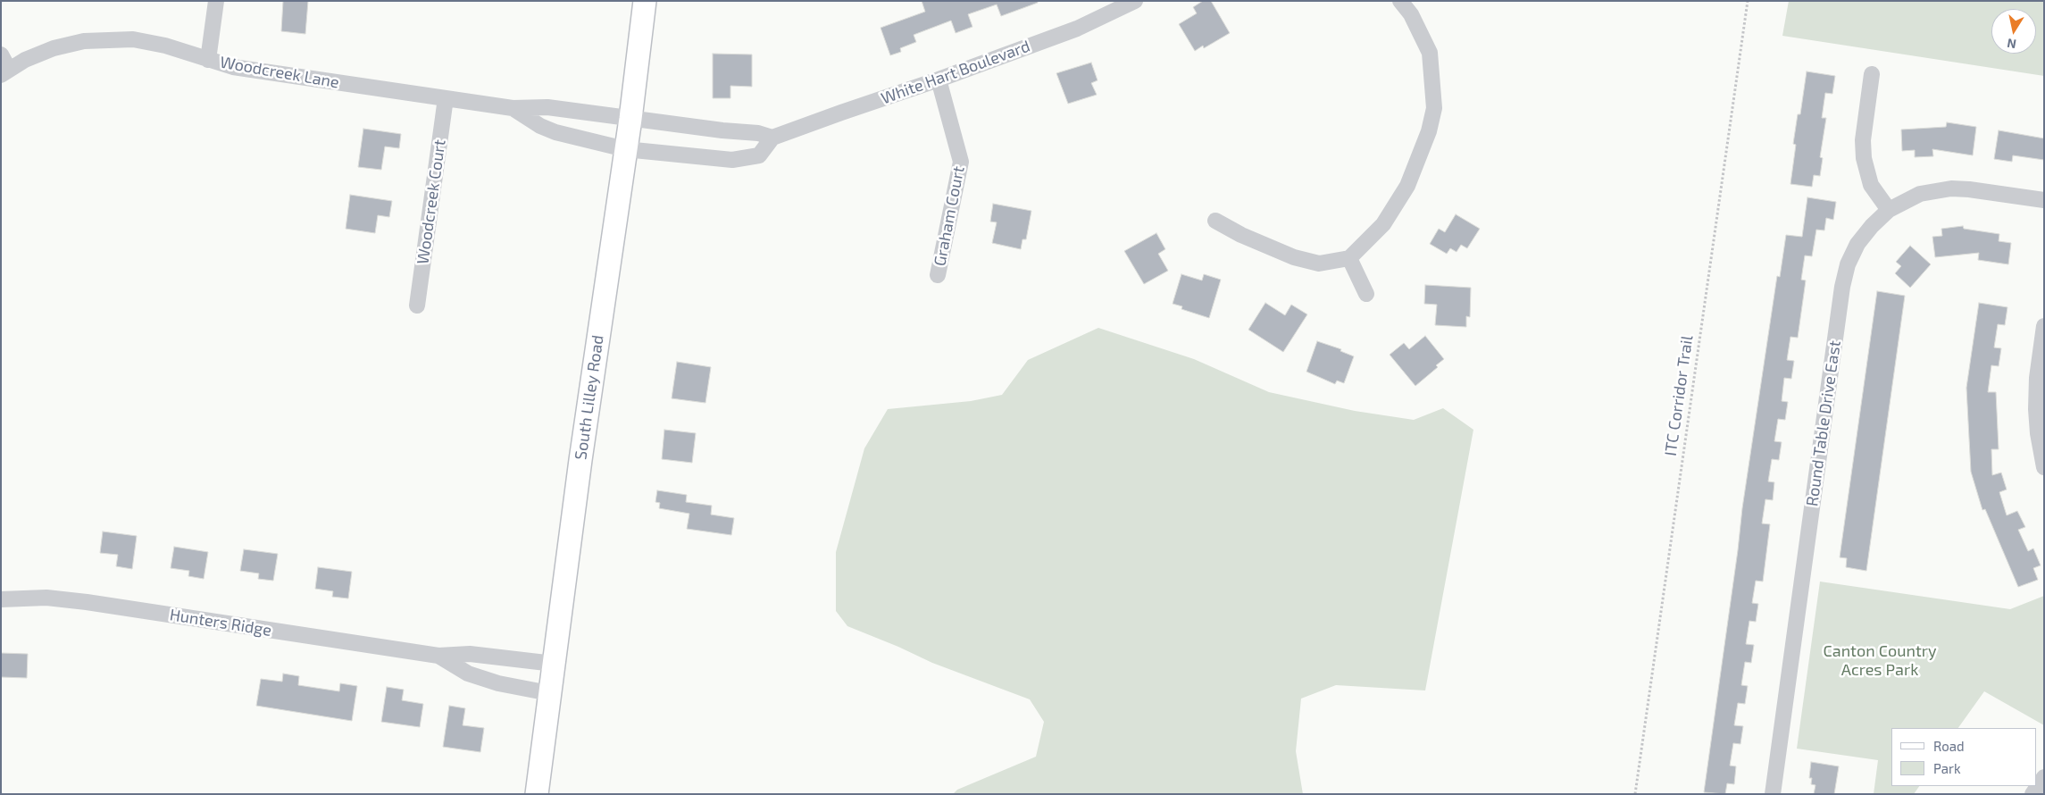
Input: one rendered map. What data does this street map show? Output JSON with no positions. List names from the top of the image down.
{
  "streets": {
    "street": [
      "Woodcreek Lane",
      "White Hart Boulevard",
      "Woodcreek Court",
      "Graham Court",
      "South Lilley Road",
      "Round Table Drive East",
      "Hunters Ridge"
    ],
    "path": ["ITC Corridor Trail"]
  },
  "crossings": [
    ["Woodcreek Lane", "Woodcreek Court"],
    ["Woodcreek Lane", "South Lilley Road"],
    ["White Hart Boulevard", "Graham Court"],
    ["South Lilley Road", "Hunters Ridge"]
  ],
  "parks": ["Canton Country Acres Park"],
  "legend": ["Road", "Park"],
  "north": "bottom"
}
